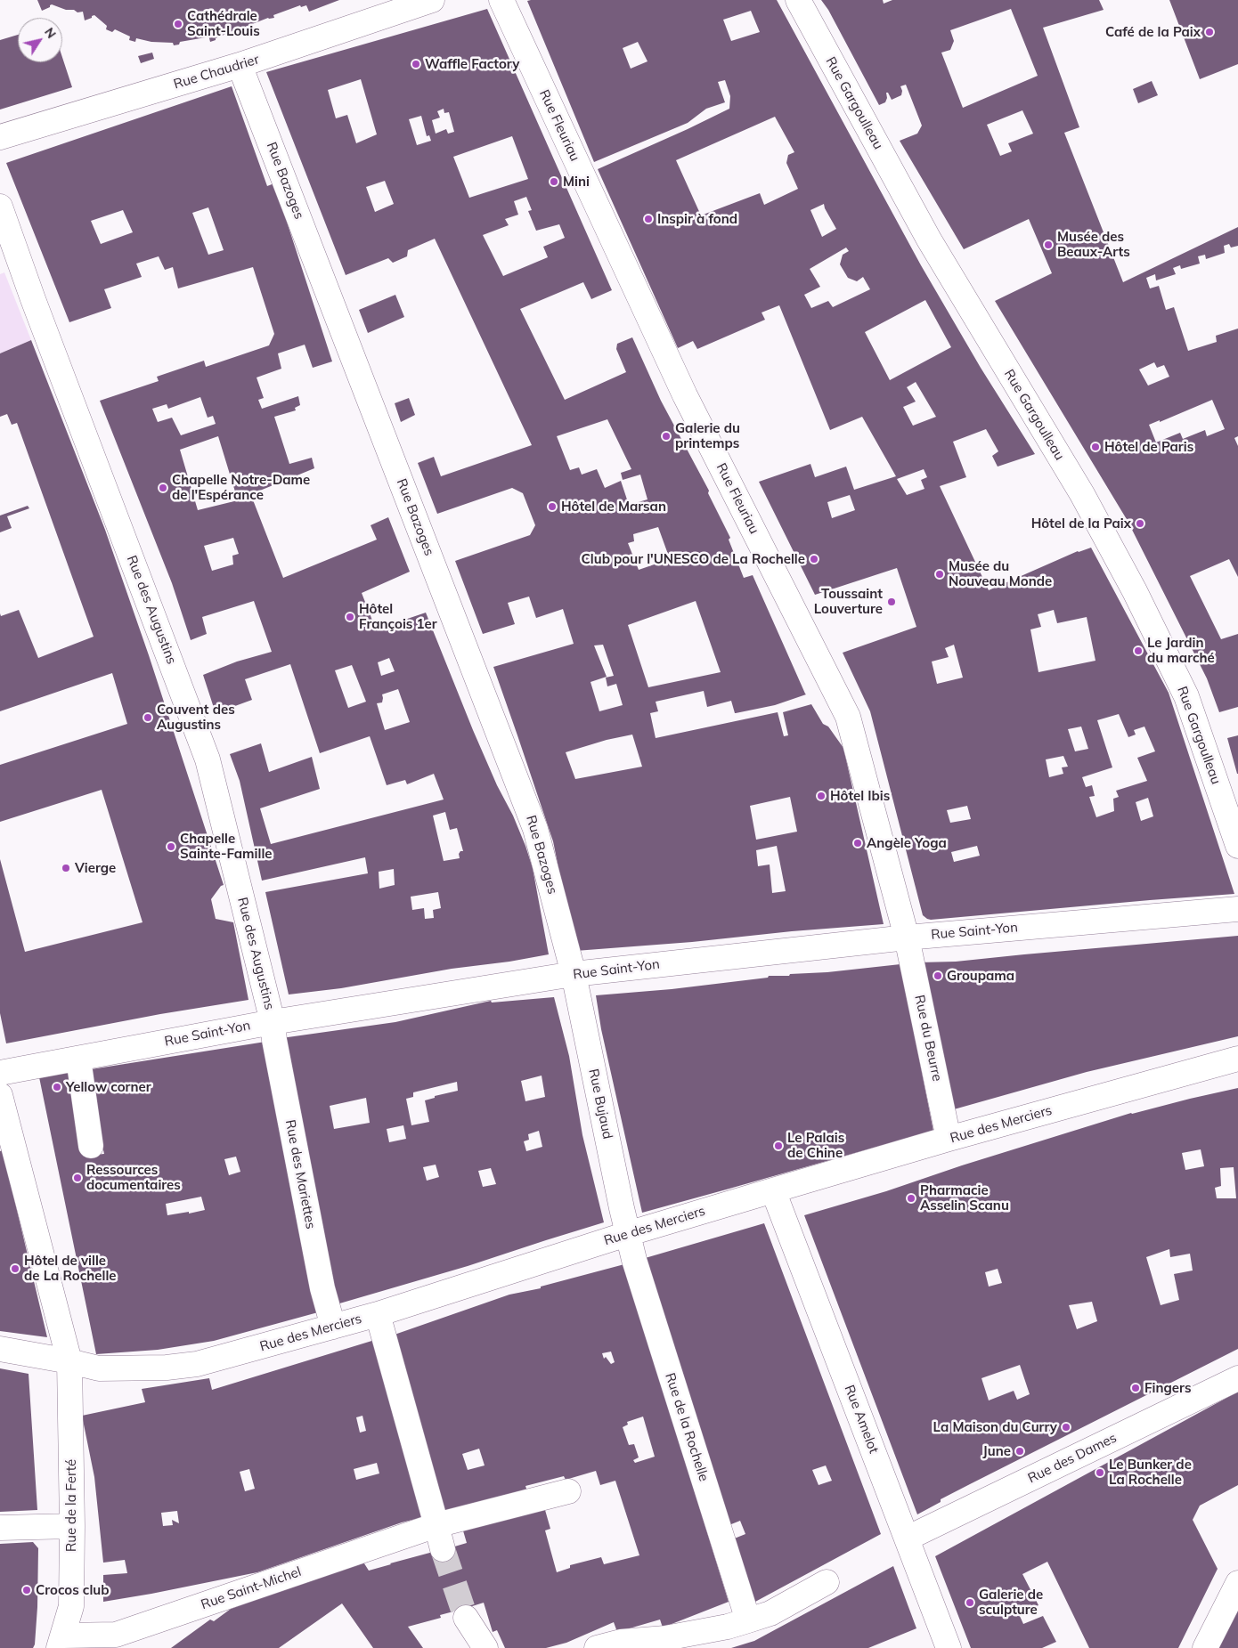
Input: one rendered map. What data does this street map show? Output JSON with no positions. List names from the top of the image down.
{
  "streets": {
    "street": [
      "Rue Chaudrier",
      "Rue Gargoulleau",
      "Rue Fleuriau",
      "Rue Bazoges",
      "Rue des Augustins",
      "Rue Saint-Yon",
      "Rue du Beurre",
      "Rue Bujaud",
      "Rue des Merciers",
      "Rue des Mariettes",
      "Rue Amelot",
      "Rue de la Rochelle",
      "Rue des Dames",
      "Rue de la Ferté",
      "Rue Saint-Michel"
    ]
  },
  "crossings": [
    ["Rue Chaudrier", "Rue Bazoges"],
    ["Rue Fleuriau", "Rue Saint-Yon"],
    ["Rue Fleuriau", "Rue du Beurre"],
    ["Rue Bazoges", "Rue Saint-Yon"],
    ["Rue Bazoges", "Rue Bujaud"],
    ["Rue des Augustins", "Rue Saint-Yon"],
    ["Rue des Augustins", "Rue des Mariettes"],
    ["Rue Saint-Yon", "Rue du Beurre"],
    ["Rue Saint-Yon", "Rue Bujaud"],
    ["Rue Saint-Yon", "Rue des Mariettes"],
    ["Rue du Beurre", "Rue des Merciers"],
    ["Rue Bujaud", "Rue des Merciers"],
    ["Rue Bujaud", "Rue de la Rochelle"],
    ["Rue des Merciers", "Rue des Mariettes"],
    ["Rue des Merciers", "Rue Amelot"],
    ["Rue des Merciers", "Rue de la Rochelle"],
    ["Rue des Merciers", "Rue de la Ferté"],
    ["Rue Amelot", "Rue des Dames"],
    ["Rue de la Ferté", "Rue Saint-Michel"]
  ],
  "places": [
    "Cathédrale Saint-Louis",
    "Café de la Paix",
    "Waffle Factory",
    "Mini",
    "Inspir à fond",
    "Musée des Beaux-Arts",
    "Galerie du printemps",
    "Hôtel de Paris",
    "Chapelle Notre-Dame de l'Espérance",
    "Hôtel de Marsan",
    "Hôtel de la Paix",
    "Club pour l'UNESCO de La Rochelle",
    "Musée du Nouveau Monde",
    "Toussaint Louverture",
    "Hôtel François 1er",
    "Le Jardin du marché",
    "Couvent des Augustins",
    "Hôtel Ibis",
    "Angèle Yoga",
    "Chapelle Sainte-Famille",
    "Vierge",
    "Groupama",
    "Yellow corner",
    "Le Palais de Chine",
    "Ressources documentaires",
    "Pharmacie Asselin Scanu",
    "Hôtel de ville de La Rochelle",
    "Fingers",
    "La Maison du Curry",
    "June",
    "Le Bunker de La Rochelle",
    "Crocos club",
    "Galerie de sculpture"
  ],
  "north": "top right"
}
